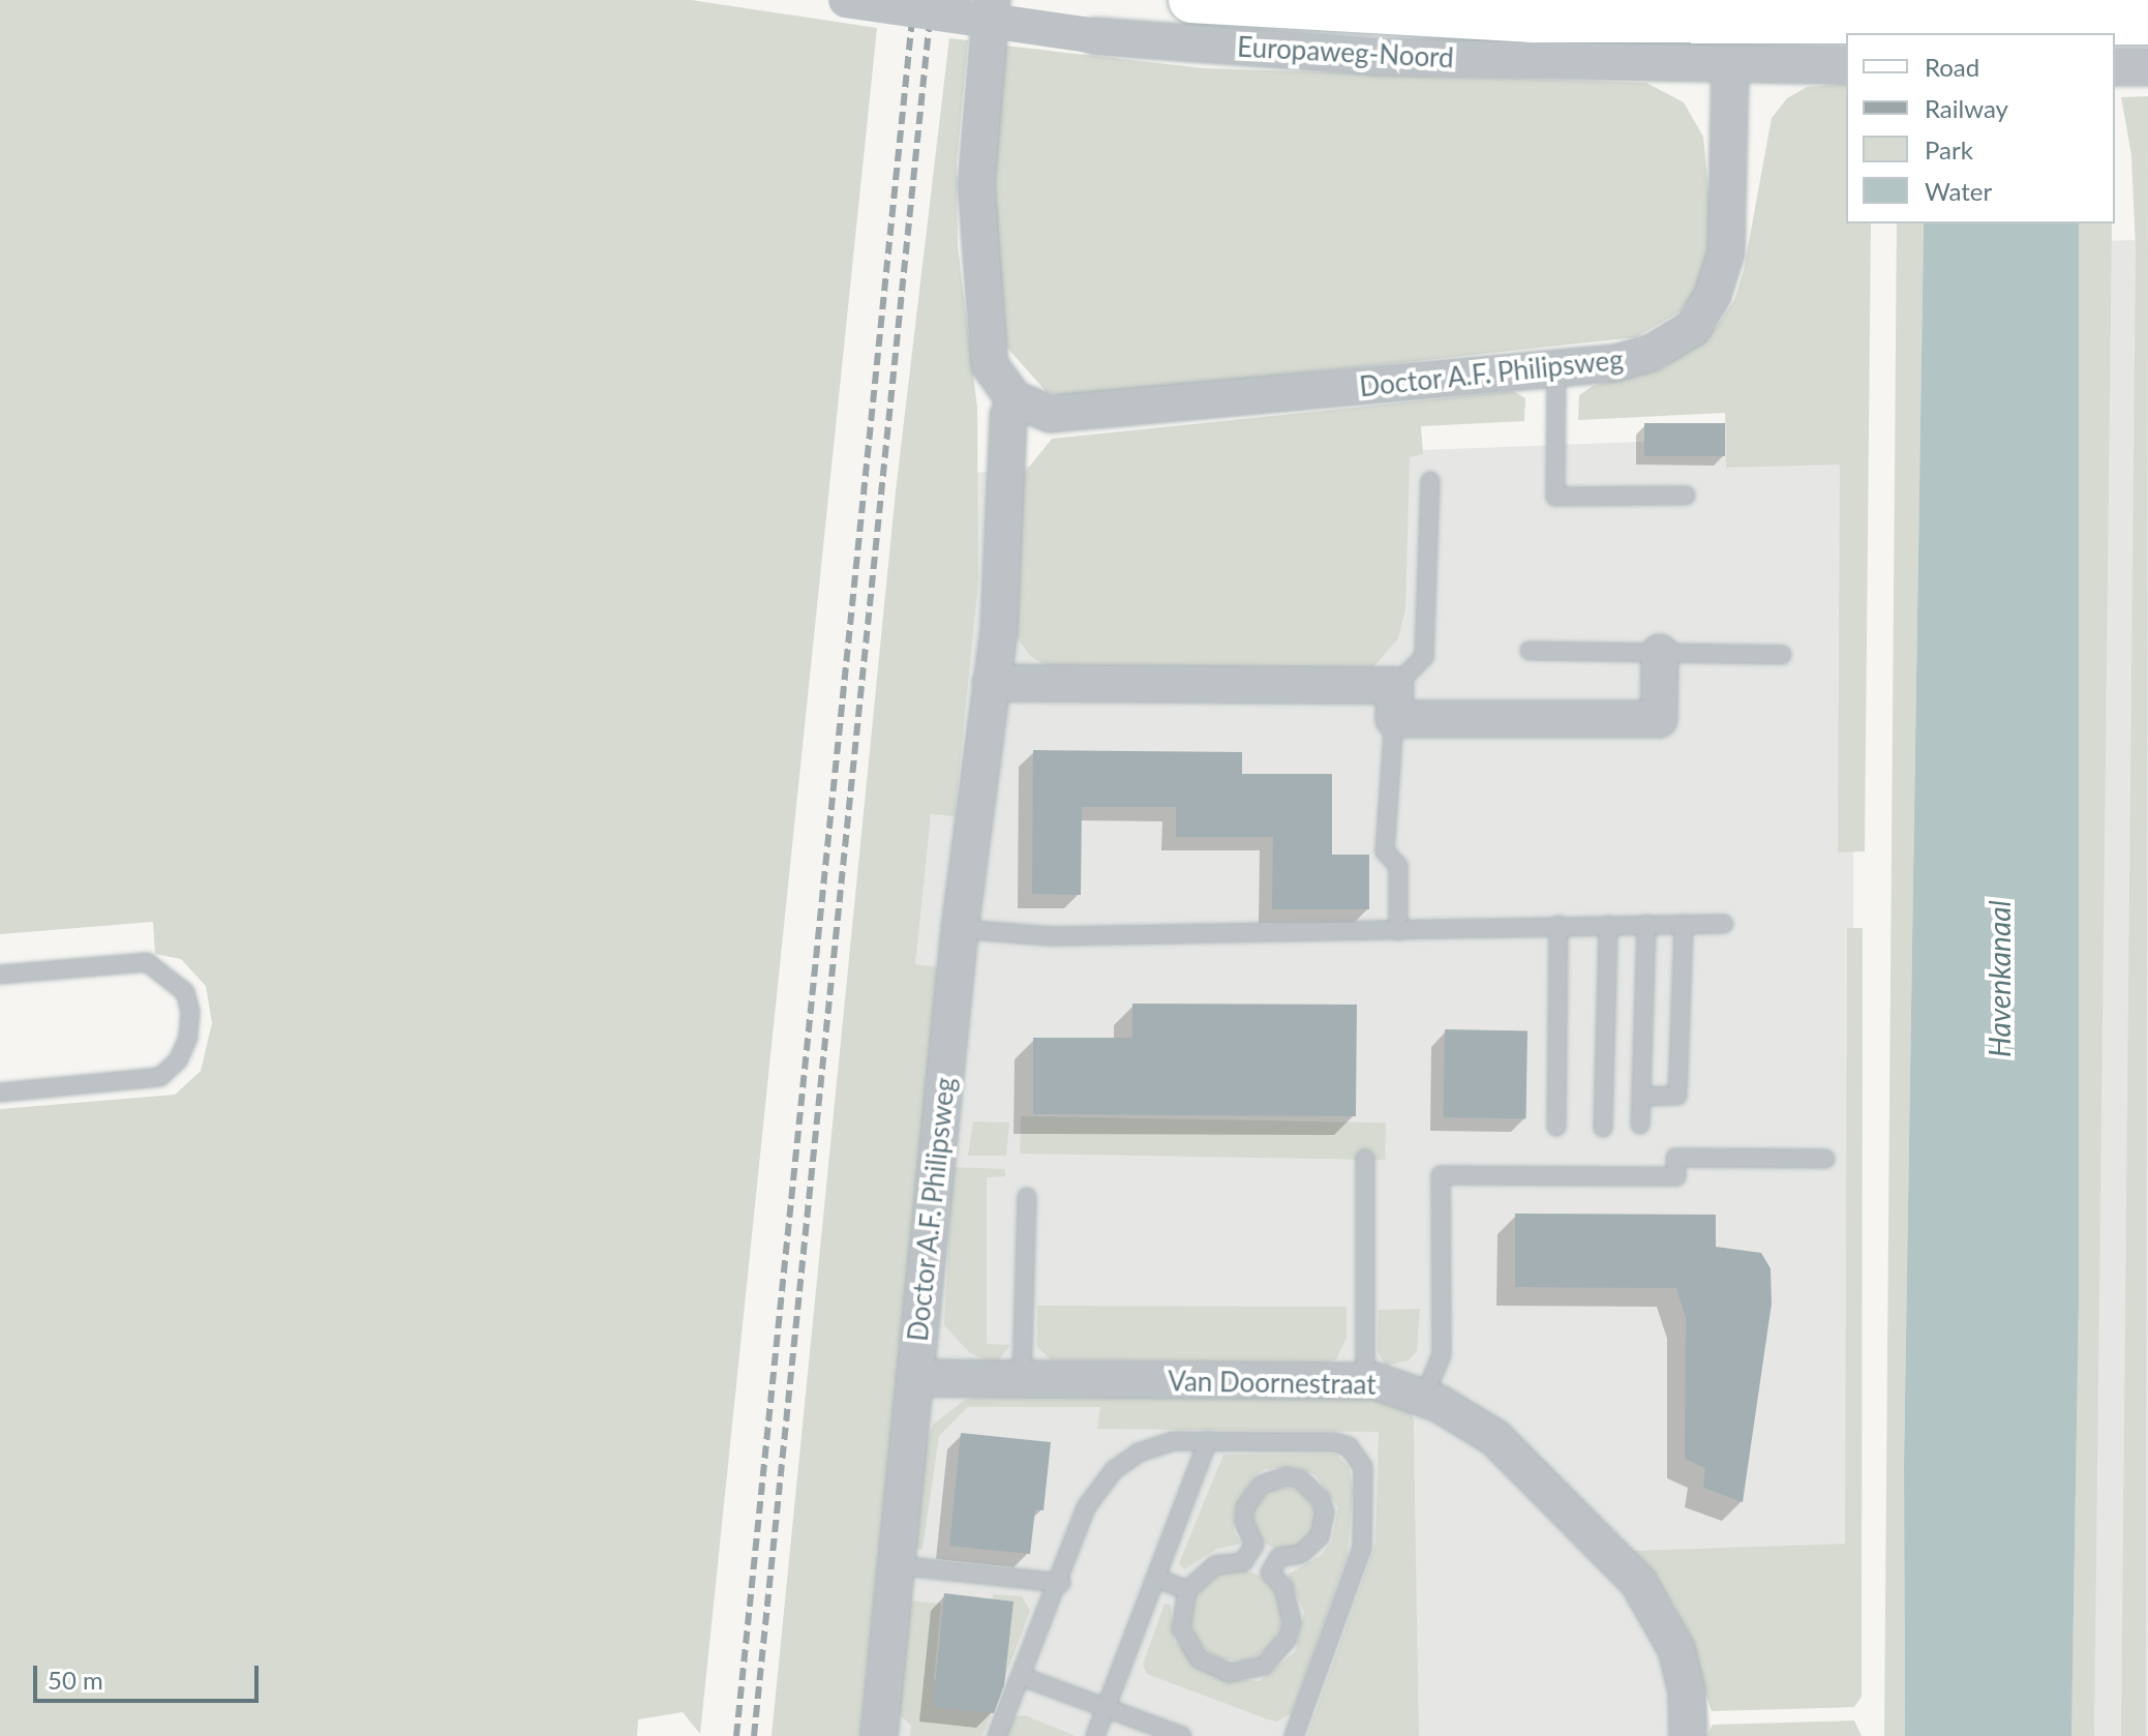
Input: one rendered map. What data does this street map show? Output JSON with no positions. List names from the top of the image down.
{
  "streets": {
    "main road": ["Europaweg-Noord"],
    "street": ["Doctor A.F. Philipsweg", "Van Doornestraat"]
  },
  "crossings": [
    ["Europaweg-Noord", "Doctor A.F. Philipsweg"],
    ["Doctor A.F. Philipsweg", "Van Doornestraat"]
  ],
  "water": ["Havenkanaal"],
  "legend": [
    "Road",
    "Railway",
    "Park",
    "Water"
  ],
  "scale_bar": "50 m"
}
